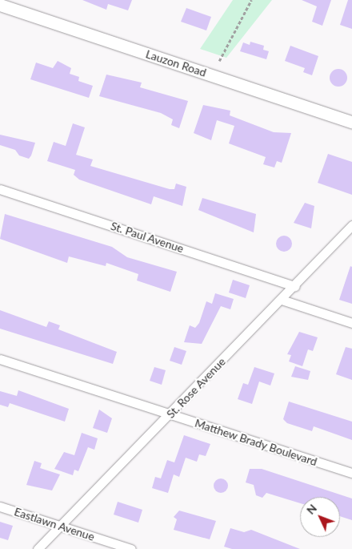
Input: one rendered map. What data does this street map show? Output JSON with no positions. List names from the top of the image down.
{
  "streets": {
    "main road": ["Lauzon Road"],
    "street": [
      "St. Paul Avenue",
      "St. Rose Avenue",
      "Matthew Brady Boulevard",
      "Eastlawn Avenue"
    ]
  },
  "crossings": [
    ["St. Paul Avenue", "St. Rose Avenue"],
    ["St. Rose Avenue", "Matthew Brady Boulevard"],
    ["St. Rose Avenue", "Eastlawn Avenue"]
  ],
  "north": "top left"
}
